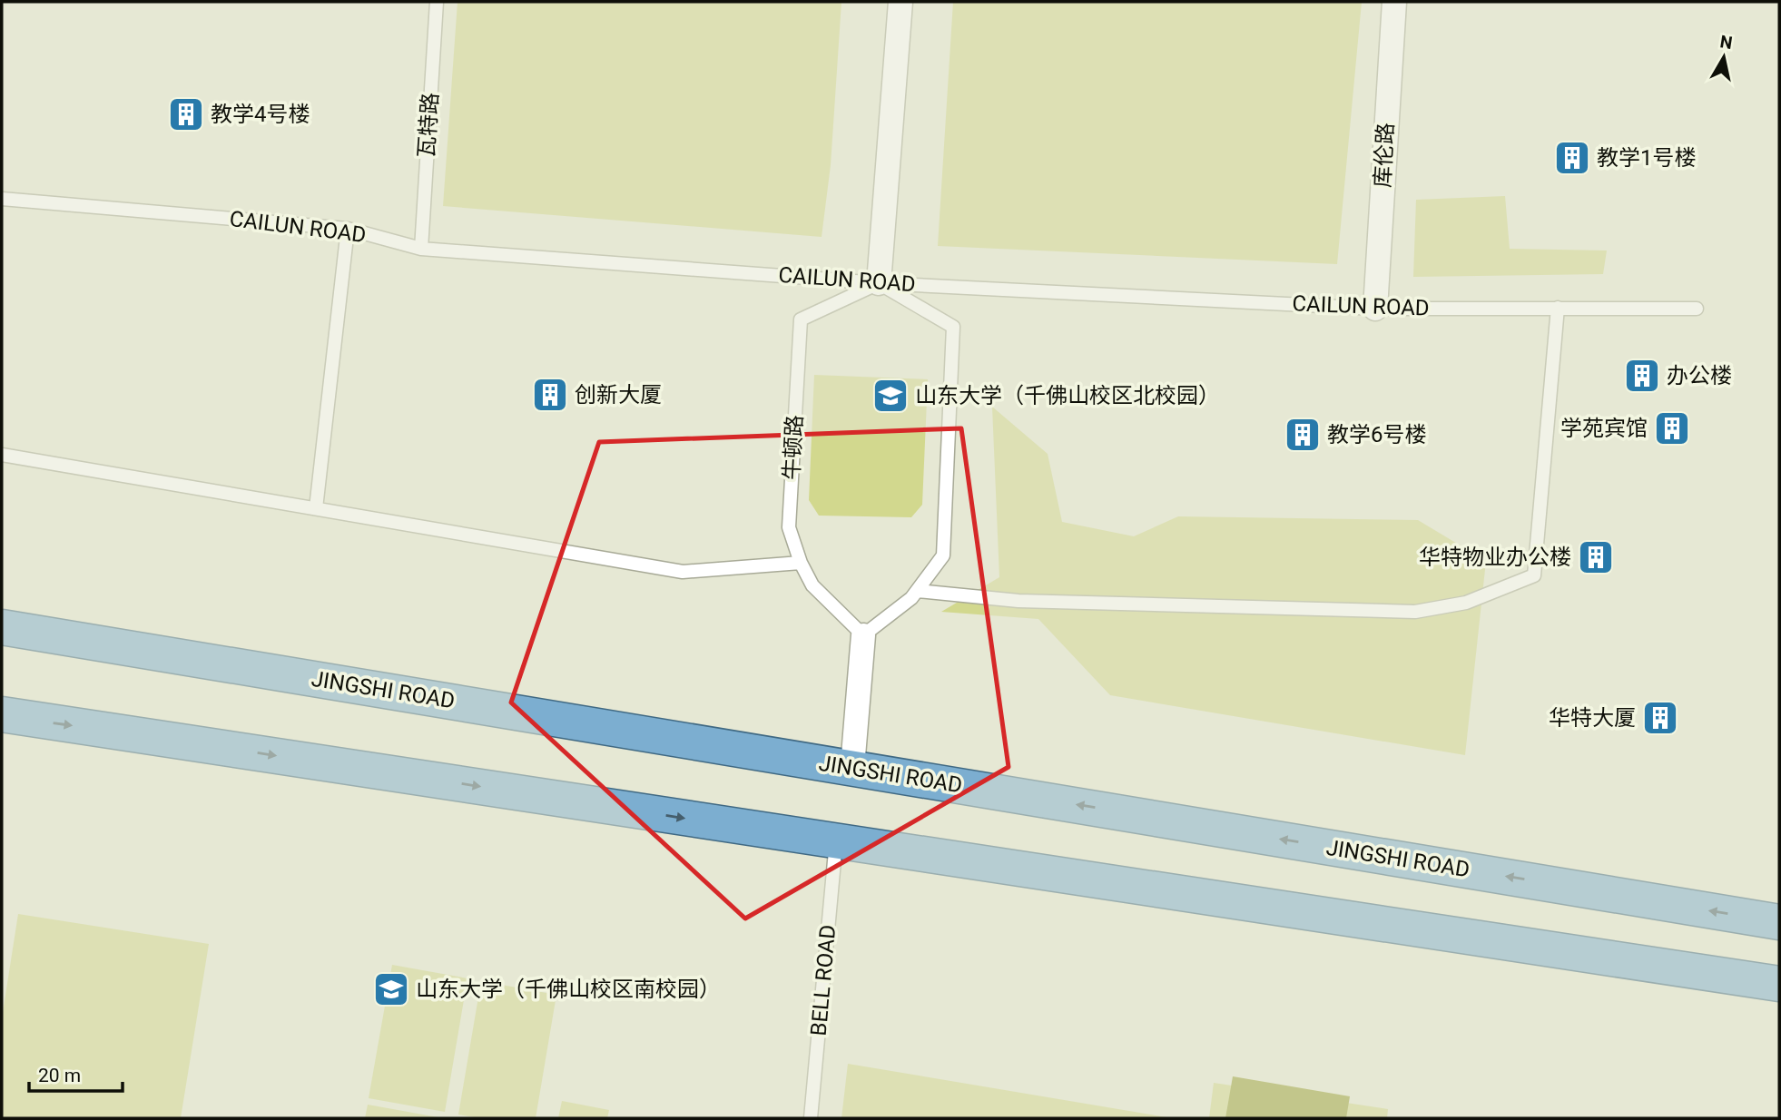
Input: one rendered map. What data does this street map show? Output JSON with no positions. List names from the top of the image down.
{
  "streets": {
    "highway": ["JINGSHI ROAD"],
    "street": ["库伦路"],
    "lane": [
      "瓦特路",
      "CAILUN ROAD",
      "牛顿路",
      "BELL ROAD"
    ]
  },
  "crossings": [
    ["瓦特路", "CAILUN ROAD"],
    ["库伦路", "CAILUN ROAD"],
    ["CAILUN ROAD", "牛顿路"]
  ],
  "places": {
    "building": [
      "教学4号楼",
      "教学1号楼",
      "办公楼",
      "创新大厦",
      "学苑宾馆",
      "教学6号楼",
      "华特物业办公楼",
      "华特大厦"
    ],
    "school or university": ["山东大学（千佛山校区北校园）", "山东大学（千佛山校区南校园）"]
  },
  "scale_bar": "20 m",
  "north": "top"
}
